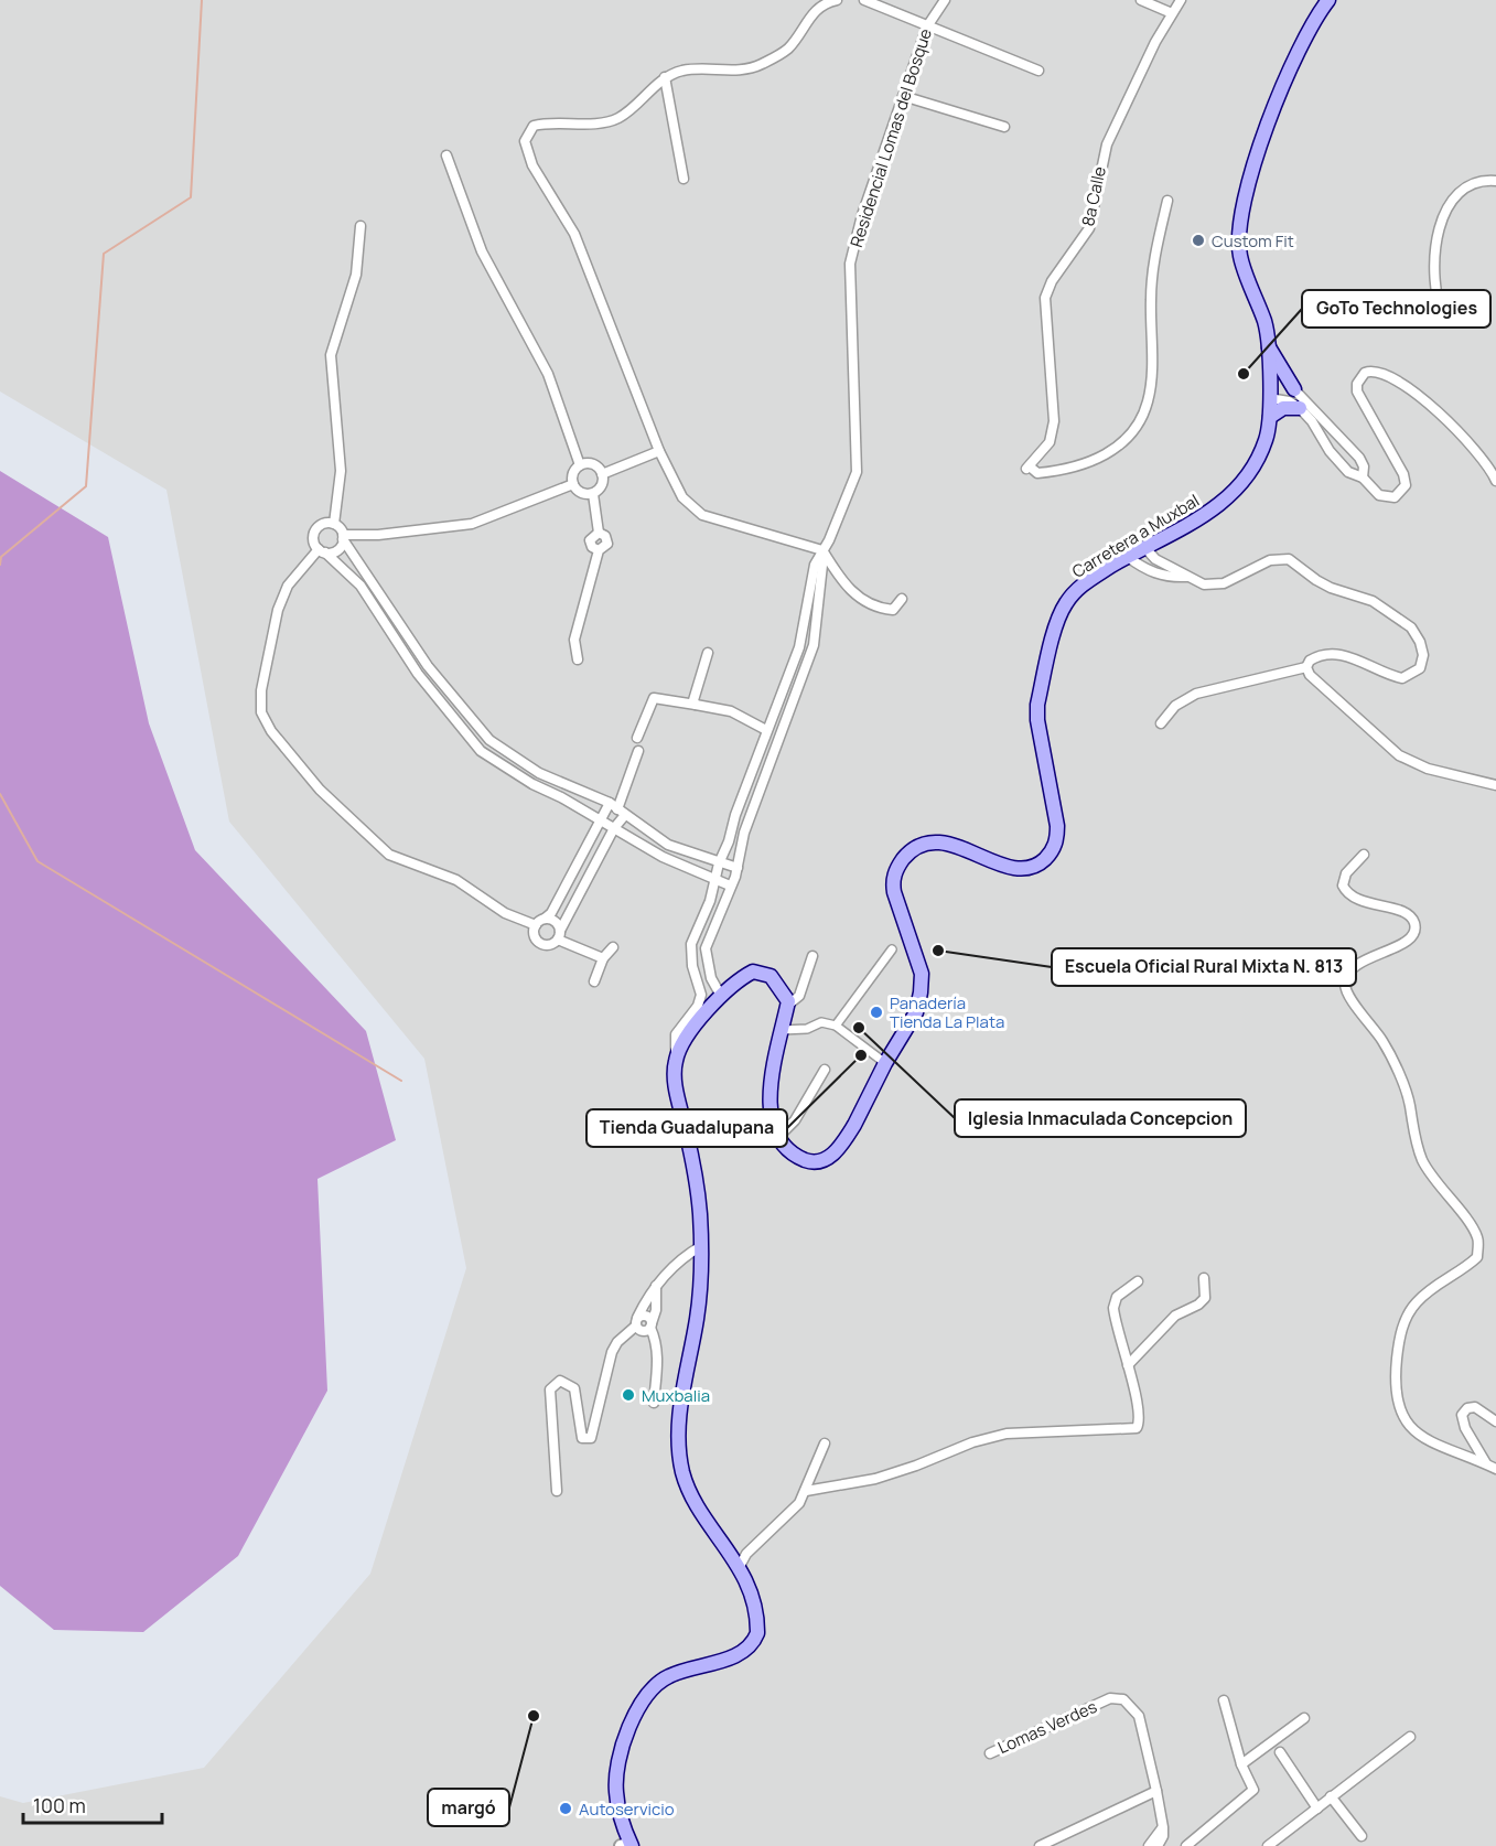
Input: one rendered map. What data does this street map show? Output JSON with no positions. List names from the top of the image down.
{
  "streets": {
    "main road": ["Carretera a Muxbal"],
    "street": ["Residencial Lomas del Bosque", "8a Calle", "Lomas Verdes"]
  },
  "places": [
    "Custom Fit",
    "GoTo Technologies",
    "Escuela Oficial Rural Mixta N. 813",
    "Panadería Tienda La Plata",
    "Iglesia Inmaculada Concepcion",
    "Tienda Guadalupana",
    "Muxbalia",
    "margó",
    "Autoservicio"
  ],
  "scale_bar": "100 m"
}
